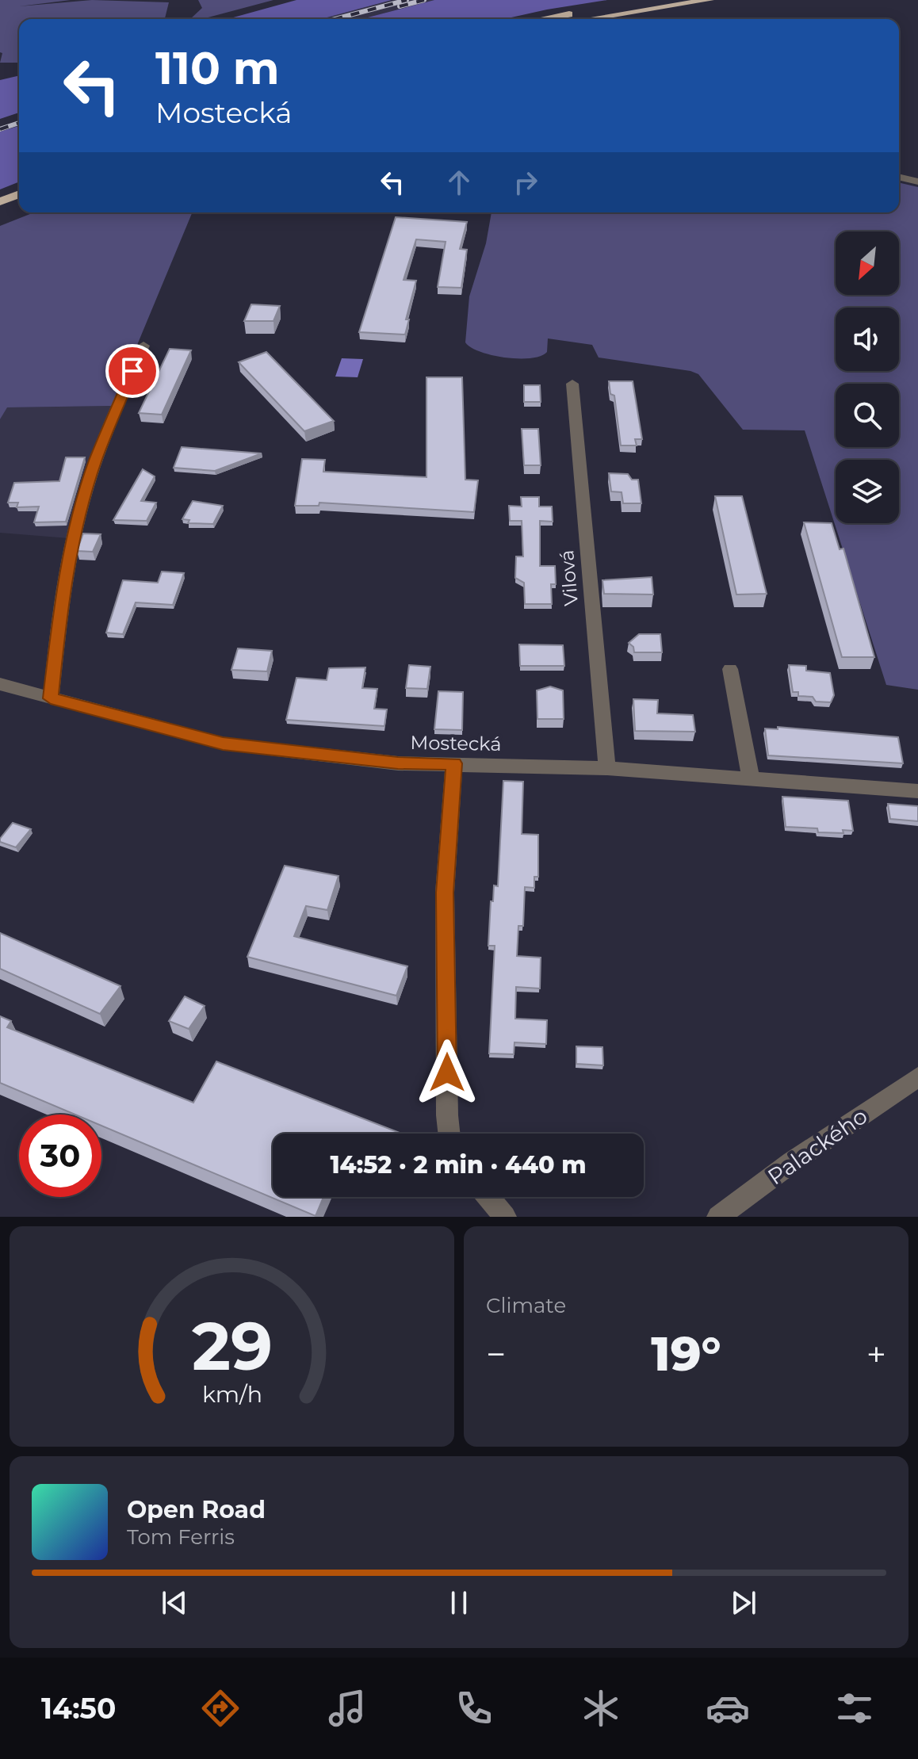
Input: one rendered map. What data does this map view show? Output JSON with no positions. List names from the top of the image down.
{
  "streets": {
    "street": ["Vilová", "Mostecká", "Palackého"]
  },
  "crossings": [
    ["Vilová", "Mostecká"]
  ],
  "north": "bottom left",
  "page": {
    "turn": ["110 m", "Mostecká"],
    "limit": "30",
    "trip": "14:52 · 2 min · 440 m",
    "tile": "Climate",
    "heat": ["−", "19°", "+"],
    "song": ["Open Road", "Tom Ferris"],
    "tabs": "14:50",
    "gauge": ["29", "km/h"]
  }
}
